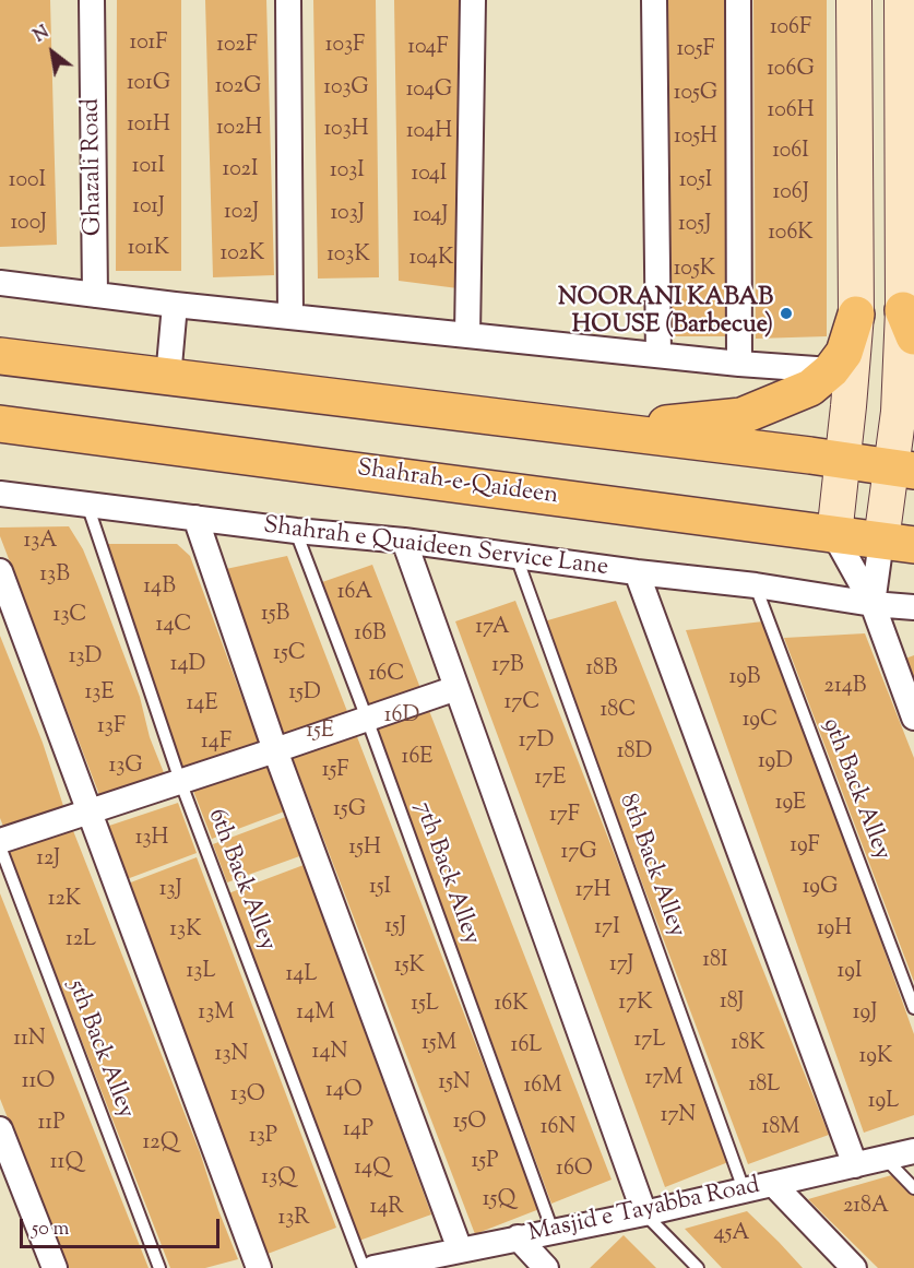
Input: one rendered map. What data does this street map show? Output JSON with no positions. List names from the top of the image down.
{
  "streets": {
    "main road": ["Shahrah-e-Qaideen"],
    "street": ["Ghazali Road", "Shahrah e Quaideen Service Lane", "Masjid e Tayabba Road"],
    "lane": [
      "9th Back Alley",
      "8th Back Alley",
      "7th Back Alley",
      "6th Back Alley",
      "5th Back Alley"
    ]
  },
  "crossings": [
    ["Shahrah e Quaideen Service Lane", "9th Back Alley"],
    ["Shahrah e Quaideen Service Lane", "8th Back Alley"],
    ["Shahrah e Quaideen Service Lane", "7th Back Alley"],
    ["Shahrah e Quaideen Service Lane", "6th Back Alley"],
    ["8th Back Alley", "Masjid e Tayabba Road"],
    ["7th Back Alley", "Masjid e Tayabba Road"]
  ],
  "places": ["NOORANI KABAB HOUSE (Barbecue)"],
  "house_numbers": [
    "106F",
    "101F",
    "102F",
    "103F",
    "104F",
    "105F",
    "106G",
    "101G",
    "102G",
    "103G",
    "104G",
    "105G",
    "106H",
    "101H",
    "102H",
    "103H",
    "104H",
    "105H",
    "106I",
    "101I",
    "102I",
    "103I",
    "104I",
    "100I",
    "105I",
    "106J",
    "101J",
    "102J",
    "103J",
    "104J",
    "100J",
    "105J",
    "106K",
    "101K",
    "102K",
    "103K",
    "104K",
    "105K",
    "13A",
    "13B",
    "14B",
    "16A",
    "15B",
    "13C",
    "14C",
    "17A",
    "16B",
    "15C",
    "13D",
    "14D",
    "17B",
    "18B",
    "16C",
    "19B",
    "214B",
    "13E",
    "15D",
    "17C",
    "14E",
    "18C",
    "16D",
    "19C",
    "13F",
    "15E",
    "17D",
    "14F",
    "18D",
    "16E",
    "19D",
    "13G",
    "15F",
    "17E",
    "19E",
    "15G",
    "17F",
    "13H",
    "19F",
    "15H",
    "17G",
    "12J",
    "15I",
    "19G",
    "13J",
    "17H",
    "12K",
    "15J",
    "17I",
    "19H",
    "13K",
    "12L",
    "18I",
    "17J",
    "15K",
    "13L",
    "19I",
    "14L",
    "18J",
    "17K",
    "15L",
    "16K",
    "13M",
    "14M",
    "19J",
    "11N",
    "17L",
    "15M",
    "18K",
    "16L",
    "14N",
    "13N",
    "19K",
    "17M",
    "11O",
    "15N",
    "18L",
    "16M",
    "14O",
    "13O",
    "19L",
    "17N",
    "15O",
    "11P",
    "16N",
    "18M",
    "14P",
    "13P",
    "12Q",
    "15P",
    "11Q",
    "14Q",
    "16O",
    "13Q",
    "15Q",
    "218A",
    "14R",
    "13R",
    "45A"
  ],
  "scale_bar": "50 m",
  "north": "top left"
}
